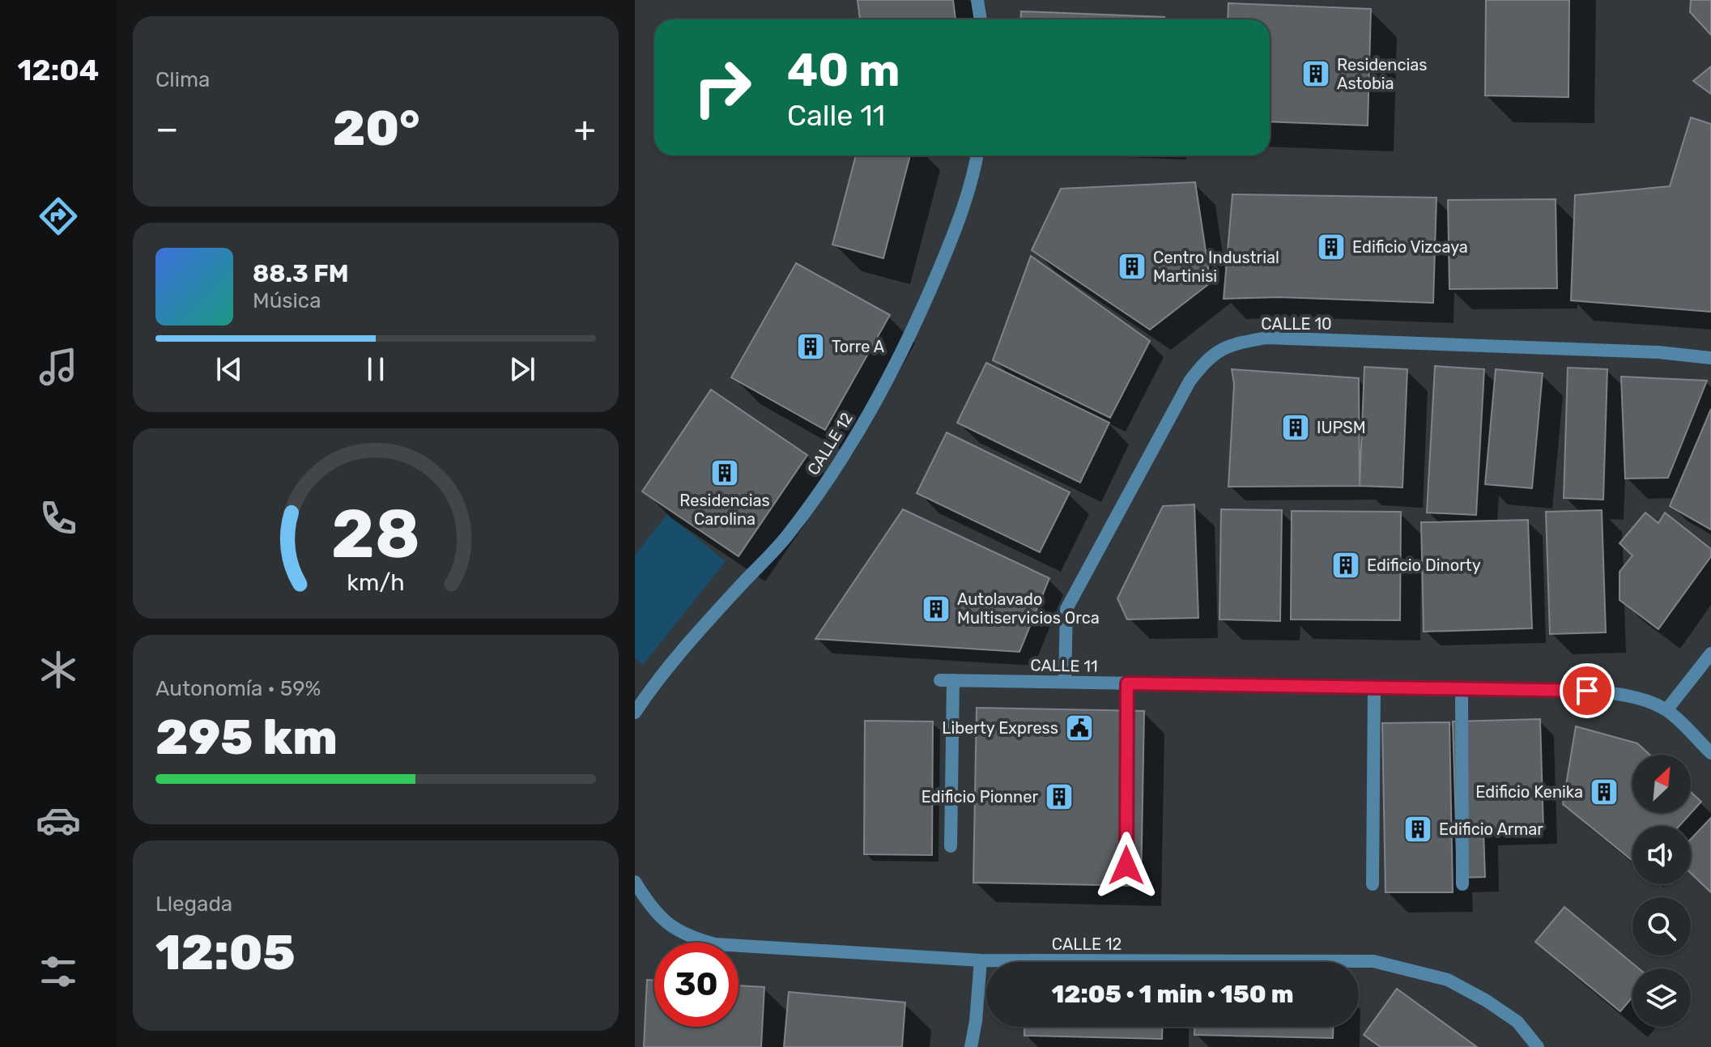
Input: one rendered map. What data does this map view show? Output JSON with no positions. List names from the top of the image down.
{
  "streets": {
    "street": ["CALLE 10", "CALLE 12", "CALLE 11"]
  },
  "crossings": [
    ["CALLE 10", "CALLE 11"]
  ],
  "places": {
    "building": [
      "Residencias Astobia",
      "Edificio Vizcaya",
      "Centro Industrial Martinisi",
      "Torre A",
      "IUPSM",
      "Residencias Carolina",
      "Edificio Dinorty",
      "Autolavado Multiservicios Orca",
      "Edificio Kenika",
      "Edificio Pionner",
      "Edificio Armar"
    ],
    "public building": ["Liberty Express"]
  },
  "north": "top right",
  "page": {
    "tabs": "12:04",
    "tile": [
      "Clima",
      ["Autonomía · 59%", "295 km"],
      ["Llegada", "12:05"]
    ],
    "turn": ["40 m", "Calle 11"],
    "heat": ["−", "20°", "+"],
    "song": ["88.3 FM", "Música"],
    "limit": "30",
    "trip": "12:05 · 1 min · 150 m",
    "gauge": ["28", "km/h"]
  }
}
